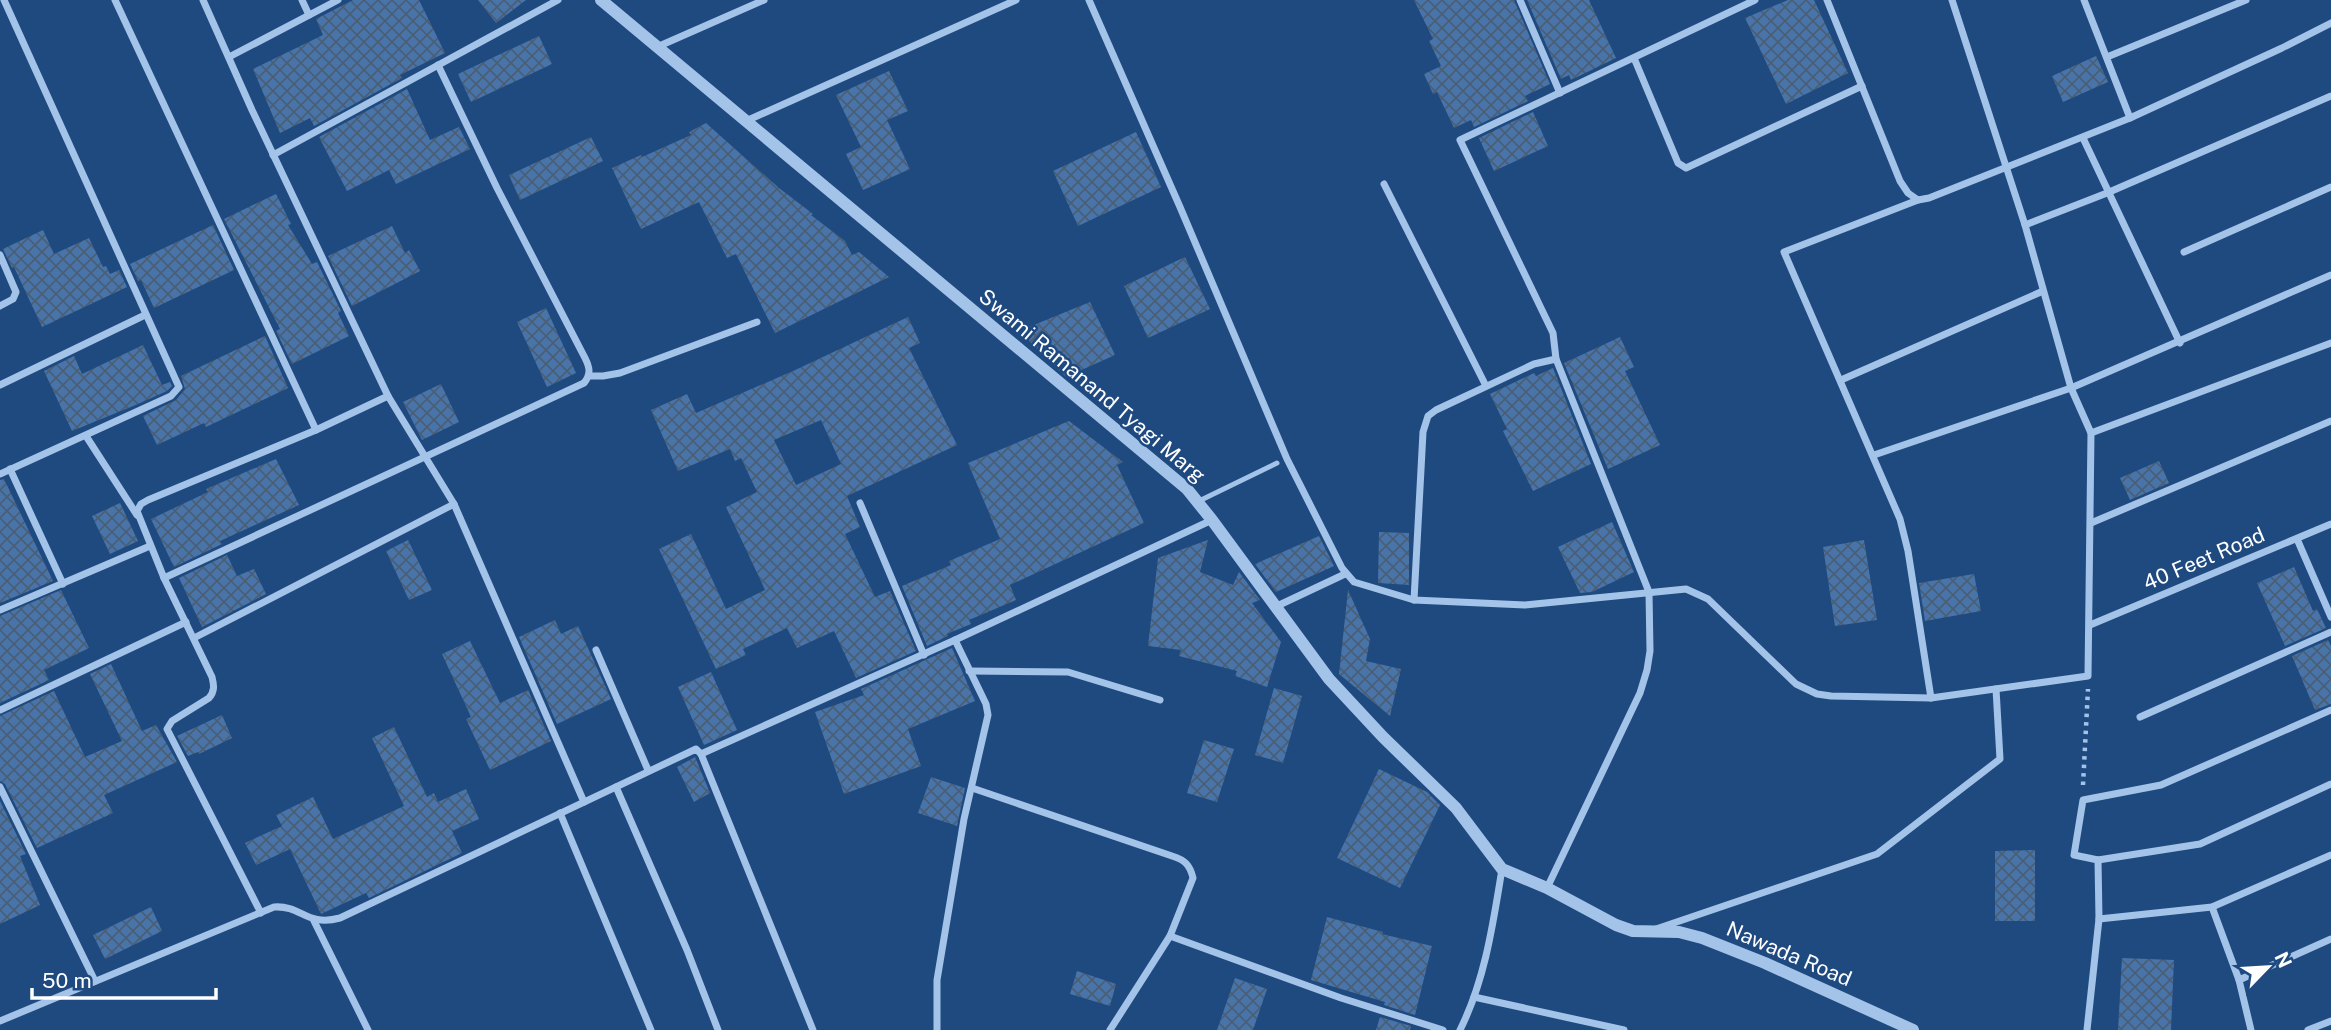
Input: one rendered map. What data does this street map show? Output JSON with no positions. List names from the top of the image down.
{
  "streets": {
    "street": ["Swami Ramanand Tyagi Marg", "40 Feet Road", "Nawada Road"]
  },
  "scale_bar": "50 m",
  "north": "top right"
}
